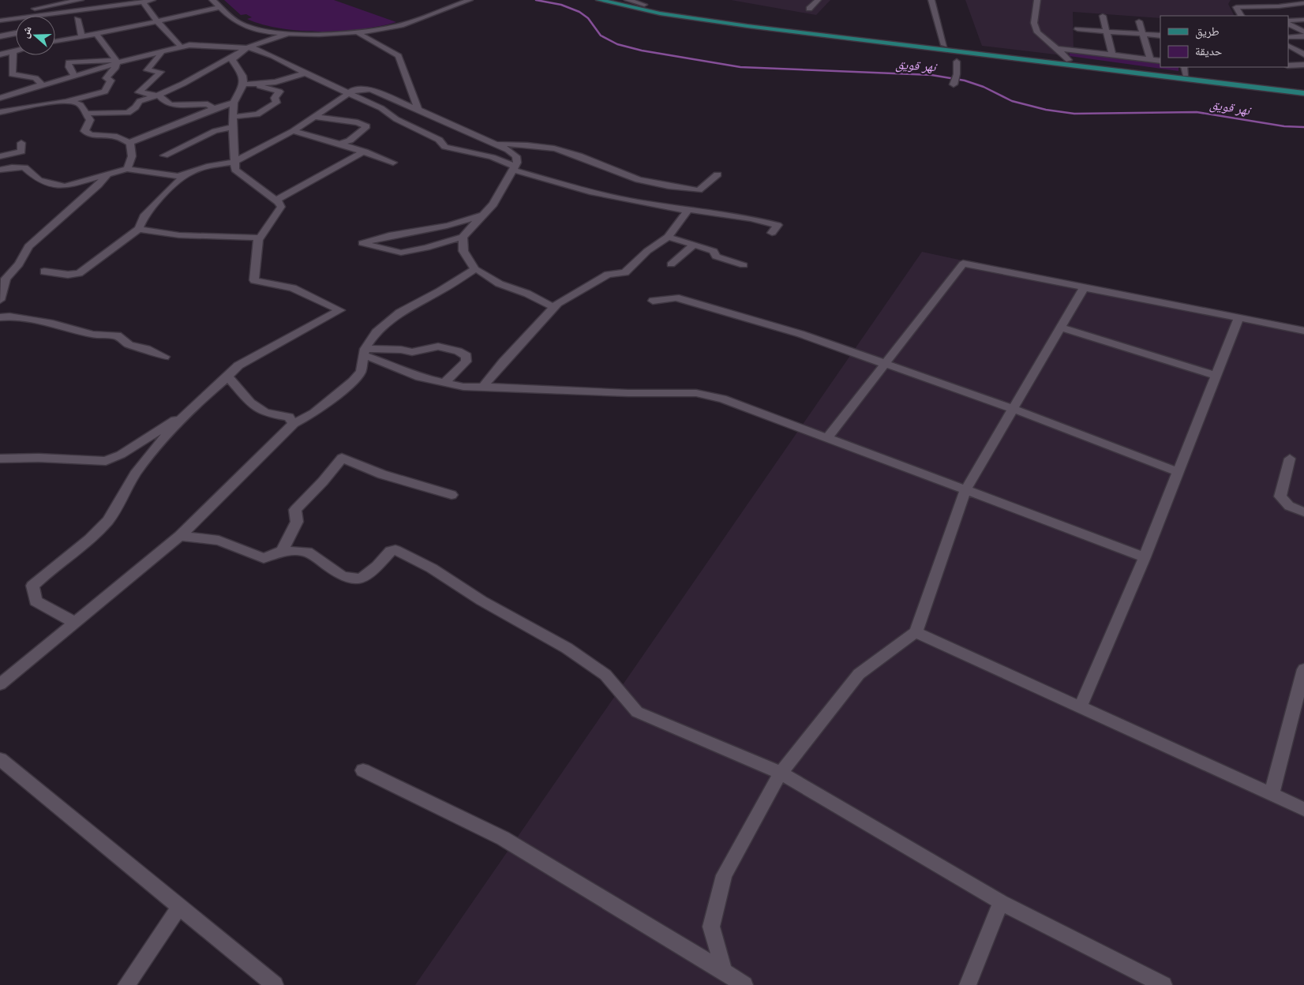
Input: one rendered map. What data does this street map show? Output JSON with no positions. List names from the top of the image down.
{
  "water": ["نهر قويق"],
  "legend": ["طريق", "حديقة"],
  "north": "left"
}
